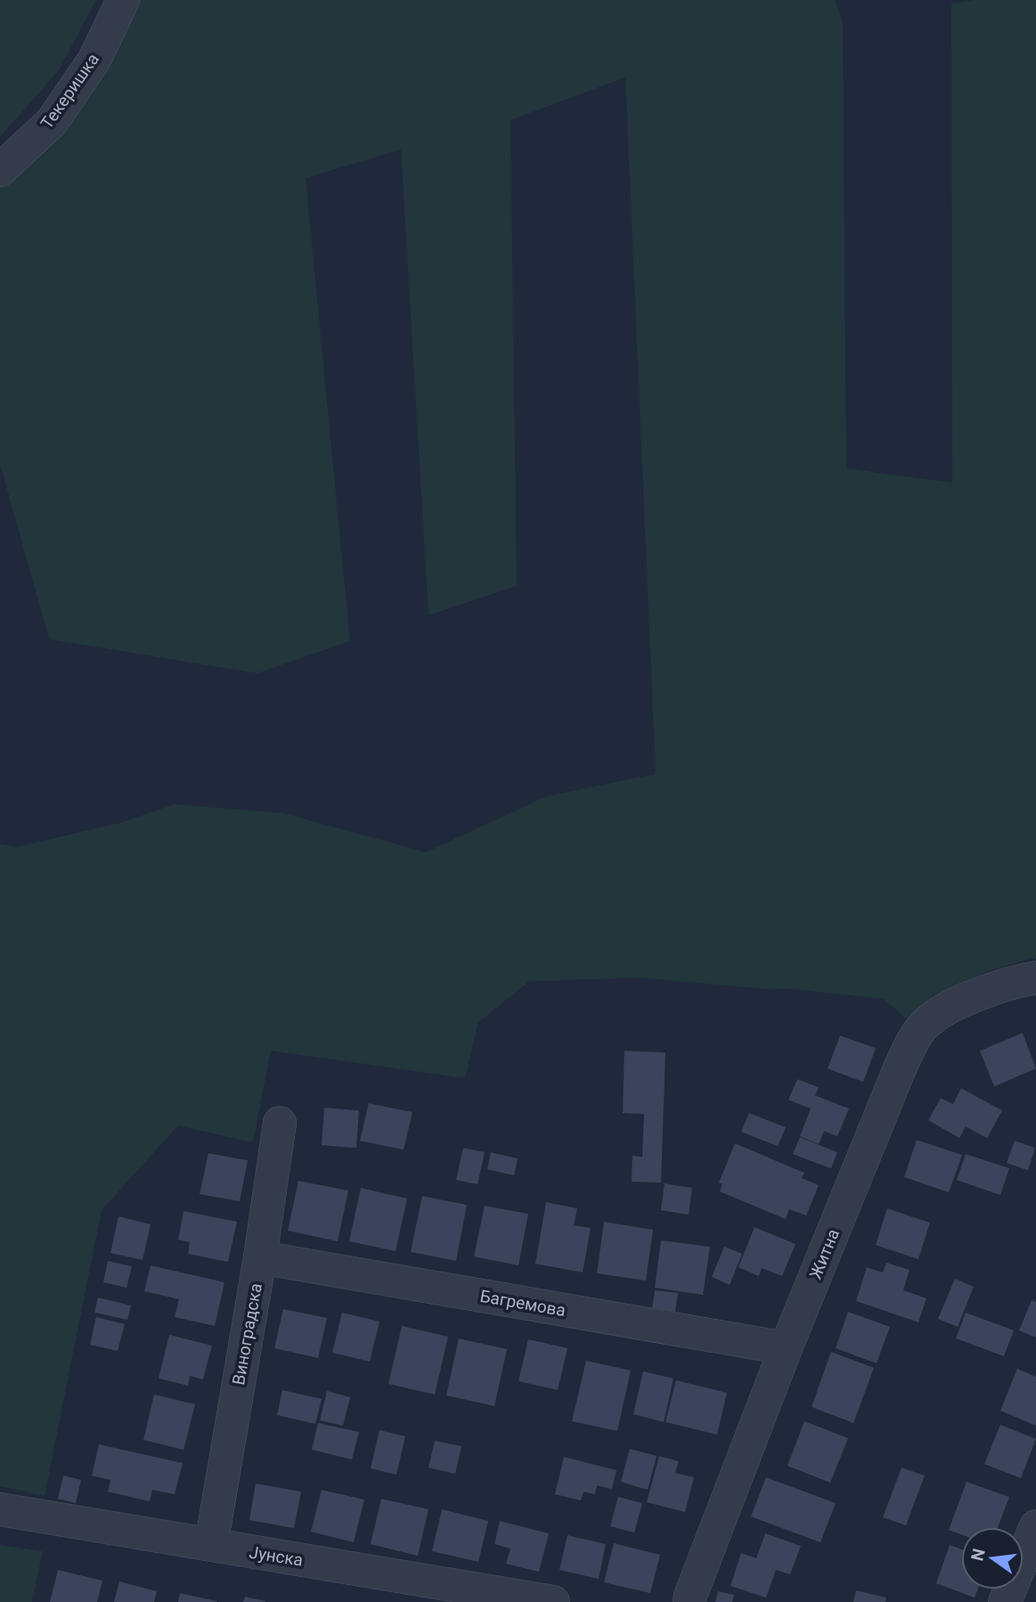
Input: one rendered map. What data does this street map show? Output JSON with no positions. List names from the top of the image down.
{
  "streets": {
    "street": [
      "Текеришка",
      "Житна",
      "Багремова",
      "Виноградска",
      "Јунска"
    ]
  },
  "crossings": [
    ["Житна", "Багремова"],
    ["Багремова", "Виноградска"],
    ["Виноградска", "Јунска"]
  ],
  "north": "left"
}
